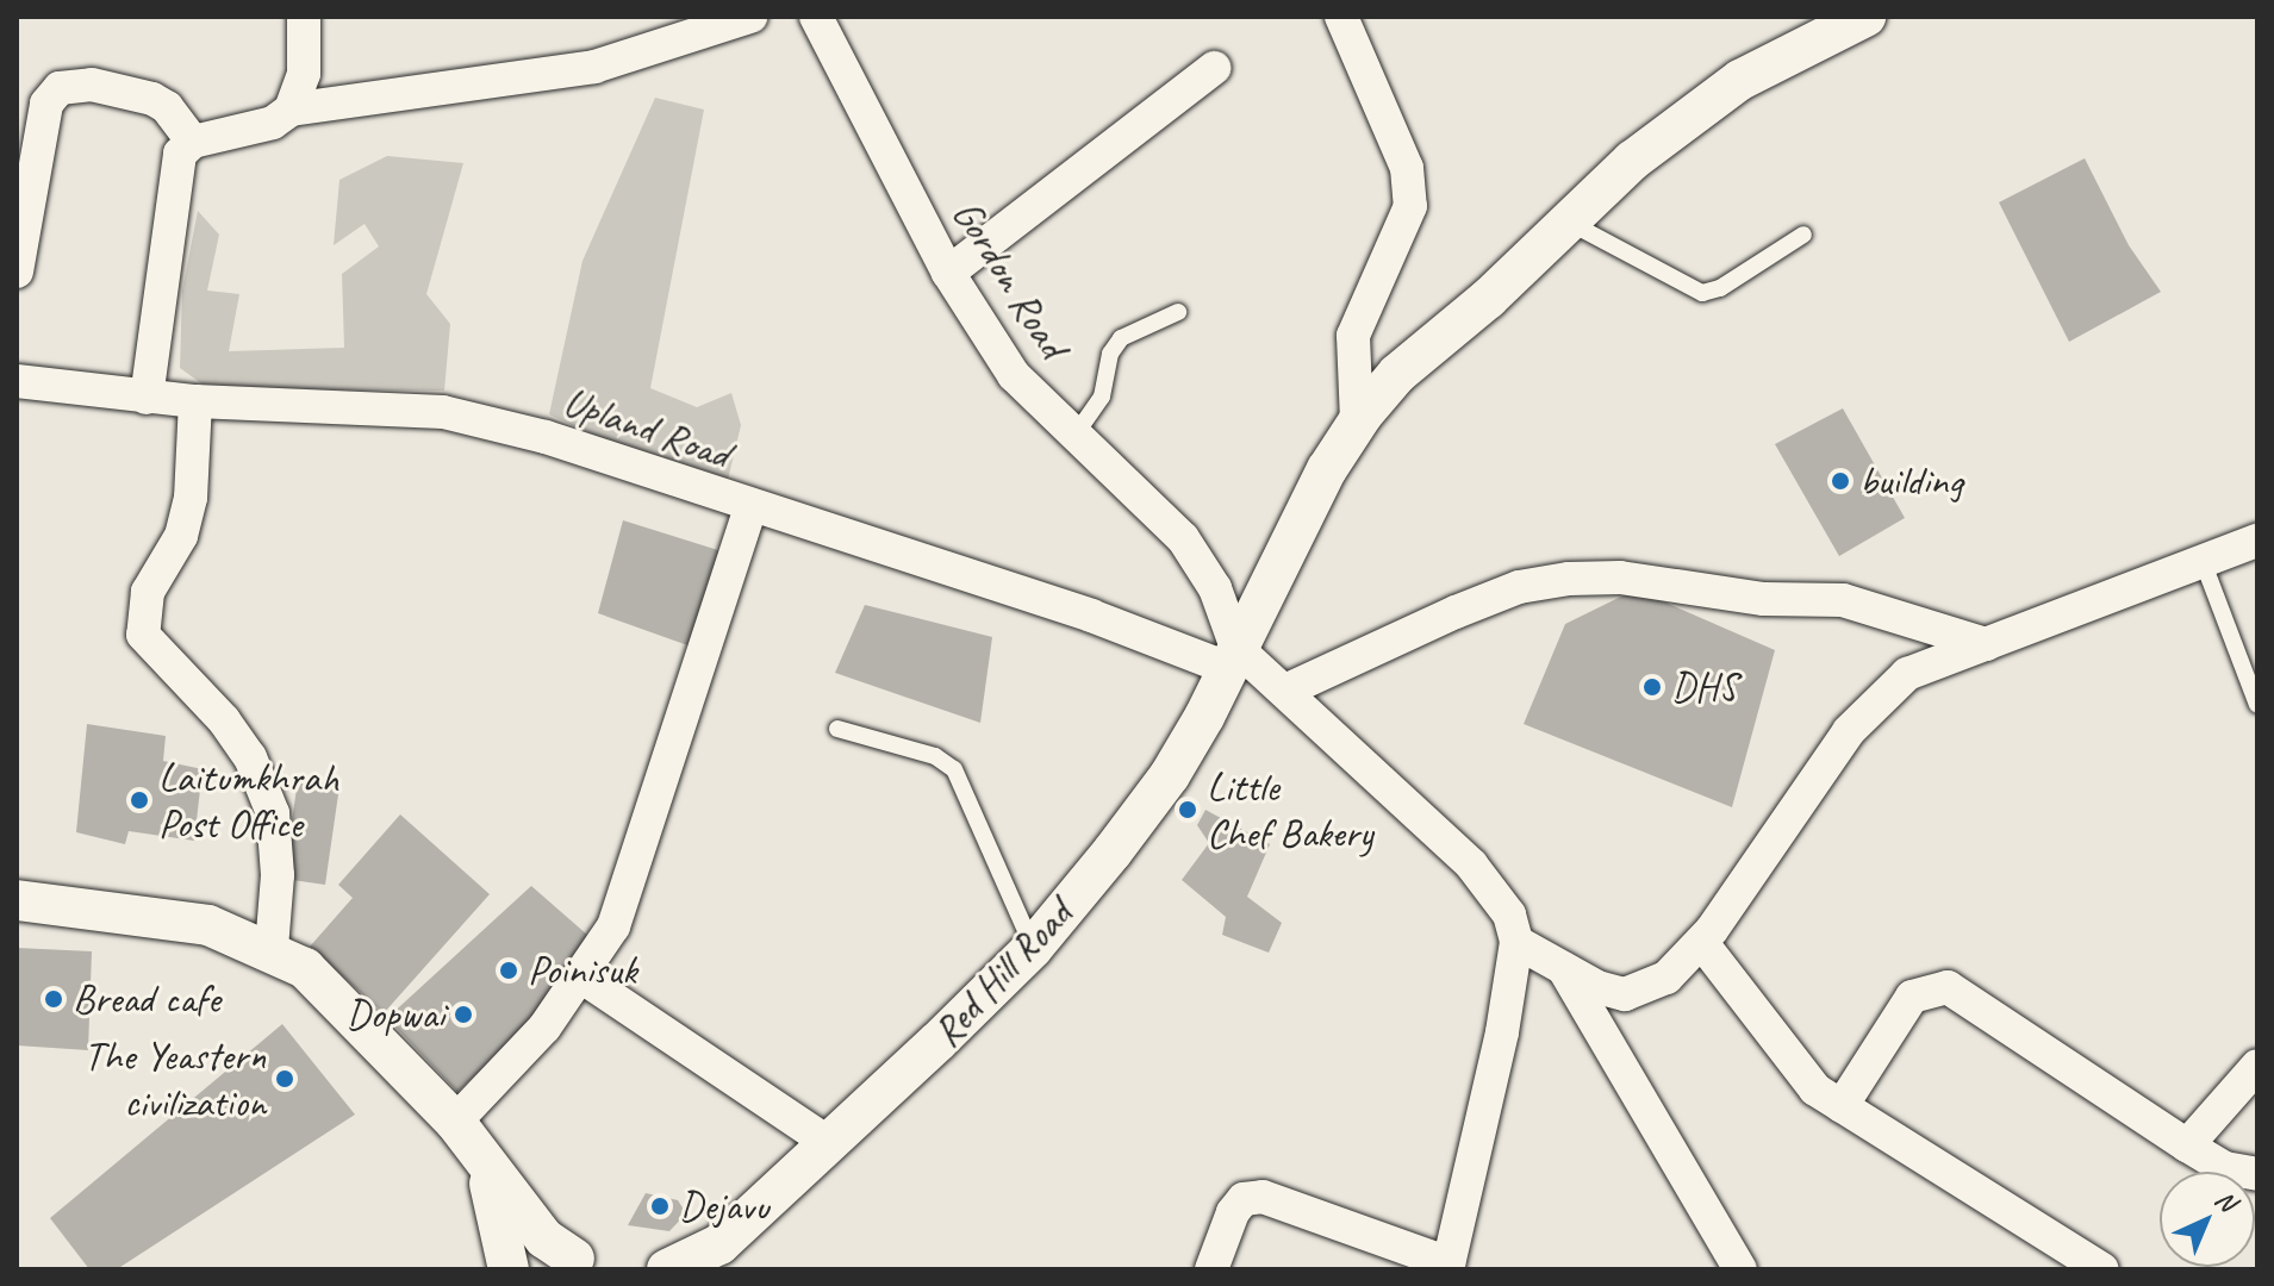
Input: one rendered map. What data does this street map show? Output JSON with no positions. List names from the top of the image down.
{
  "streets": {
    "street": ["Gordon Road", "Upland Road", "Red Hill Road"]
  },
  "crossings": [
    ["Gordon Road", "Upland Road"],
    ["Gordon Road", "Red Hill Road"],
    ["Upland Road", "Red Hill Road"]
  ],
  "places": [
    "building",
    "DHS",
    "Laitumkhrah Post Office",
    "Little Chef Bakery",
    "Poinisuk",
    "Bread cafe",
    "Dopwai",
    "The Yeastern civilization",
    "Dejavu"
  ],
  "north": "top right"
}
